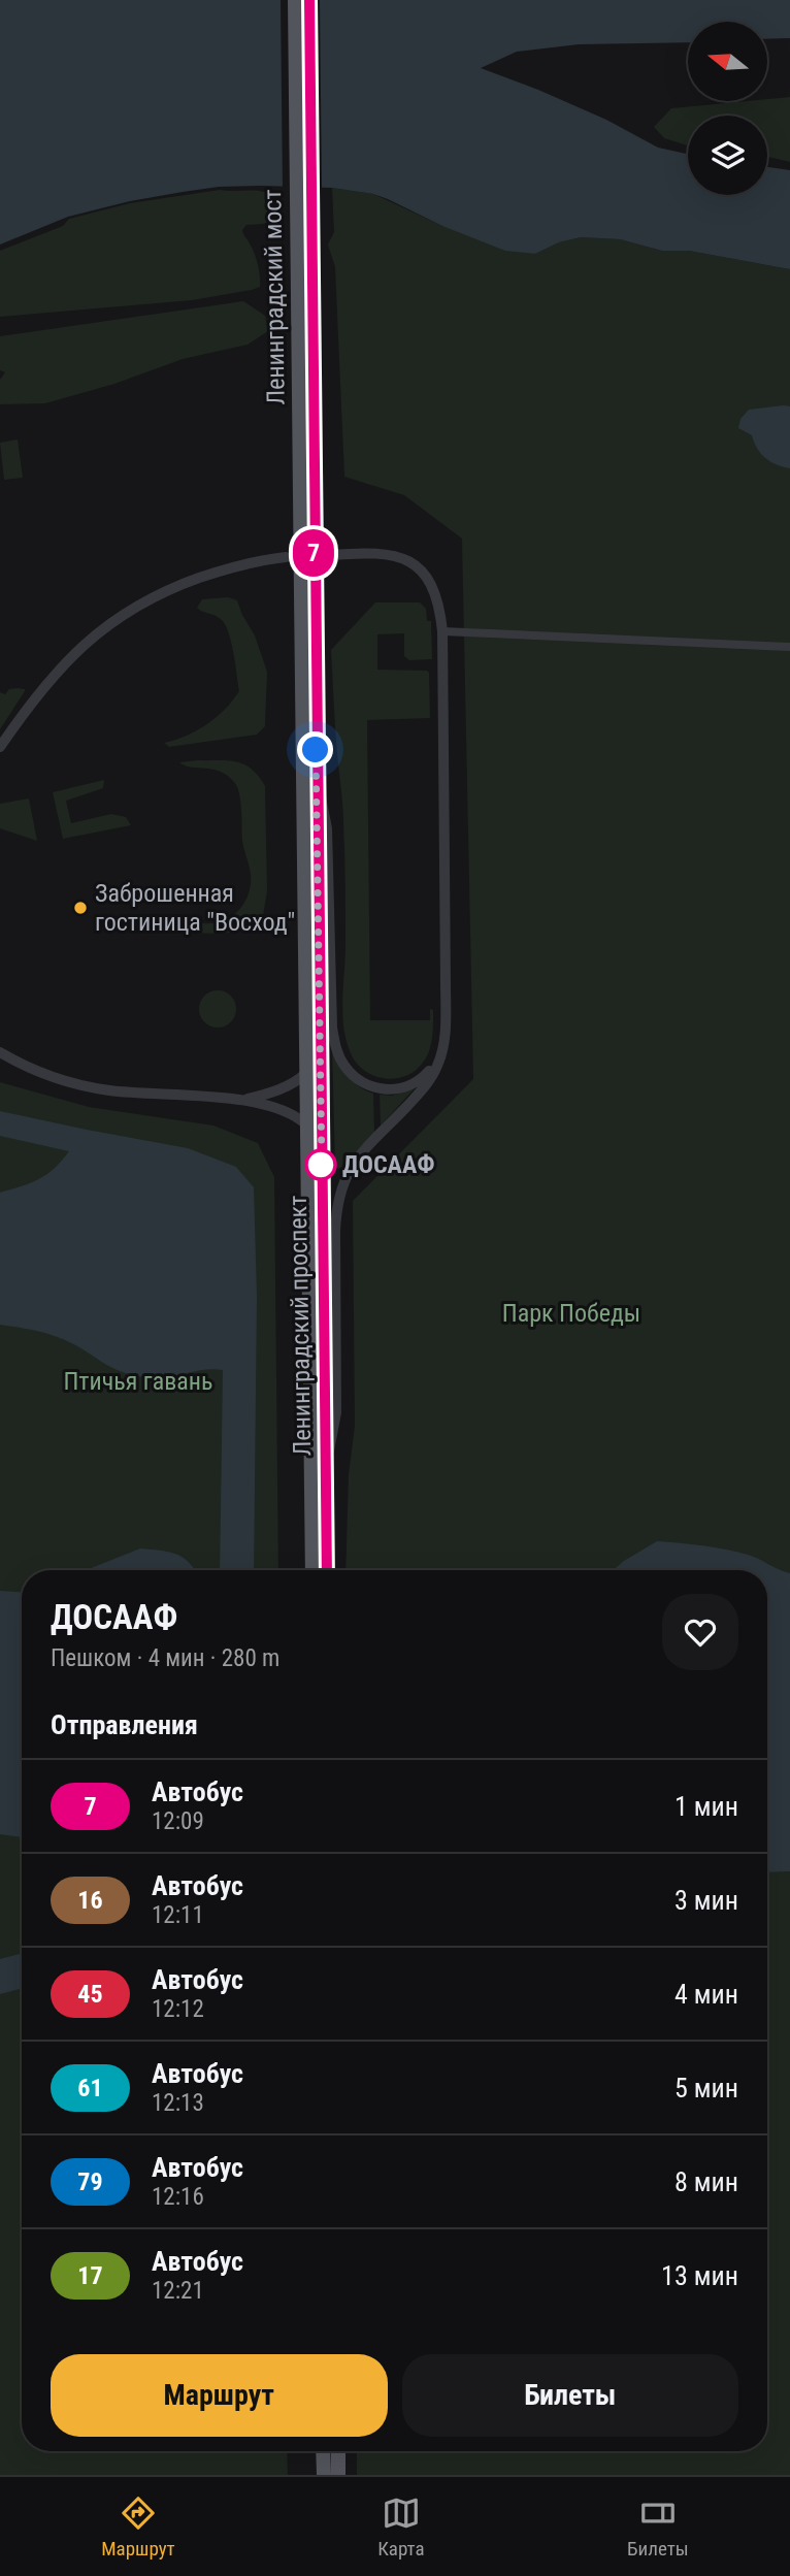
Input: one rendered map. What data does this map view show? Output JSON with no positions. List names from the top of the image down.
{
  "streets": {
    "main road": ["Ленинградский мост", "Ленинградский проспект"]
  },
  "crossings": [
    ["Ленинградский мост", "Ленинградский проспект"]
  ],
  "parks": ["Парк Победы", "Птичья гавань"],
  "places": ["Заброшенная гостиница \"Восход\"", "ДОСААФ"],
  "lines": ["bus line 7"],
  "north": "left",
  "page": {
    "on_map": "7",
    "heading": [
      ["ДОСААФ", "Пешком · 4 мин · 280 m"],
      "Отправления"
    ],
    "list": [
      {
        "mark": "7",
        "name": "Автобус",
        "note": "12:09",
        "value": "1 мин"
      },
      {
        "mark": "16",
        "name": "Автобус",
        "note": "12:11",
        "value": "3 мин"
      },
      {
        "mark": "45",
        "name": "Автобус",
        "note": "12:12",
        "value": "4 мин"
      },
      {
        "mark": "61",
        "name": "Автобус",
        "note": "12:13",
        "value": "5 мин"
      },
      {
        "mark": "79",
        "name": "Автобус",
        "note": "12:16",
        "value": "8 мин"
      },
      {
        "mark": "17",
        "name": "Автобус",
        "note": "12:21",
        "value": "13 мин"
      }
    ],
    "buttons": ["Маршрут", "Билеты"],
    "tabs": ["Маршрут", "Карта", "Билеты"]
  }
}
